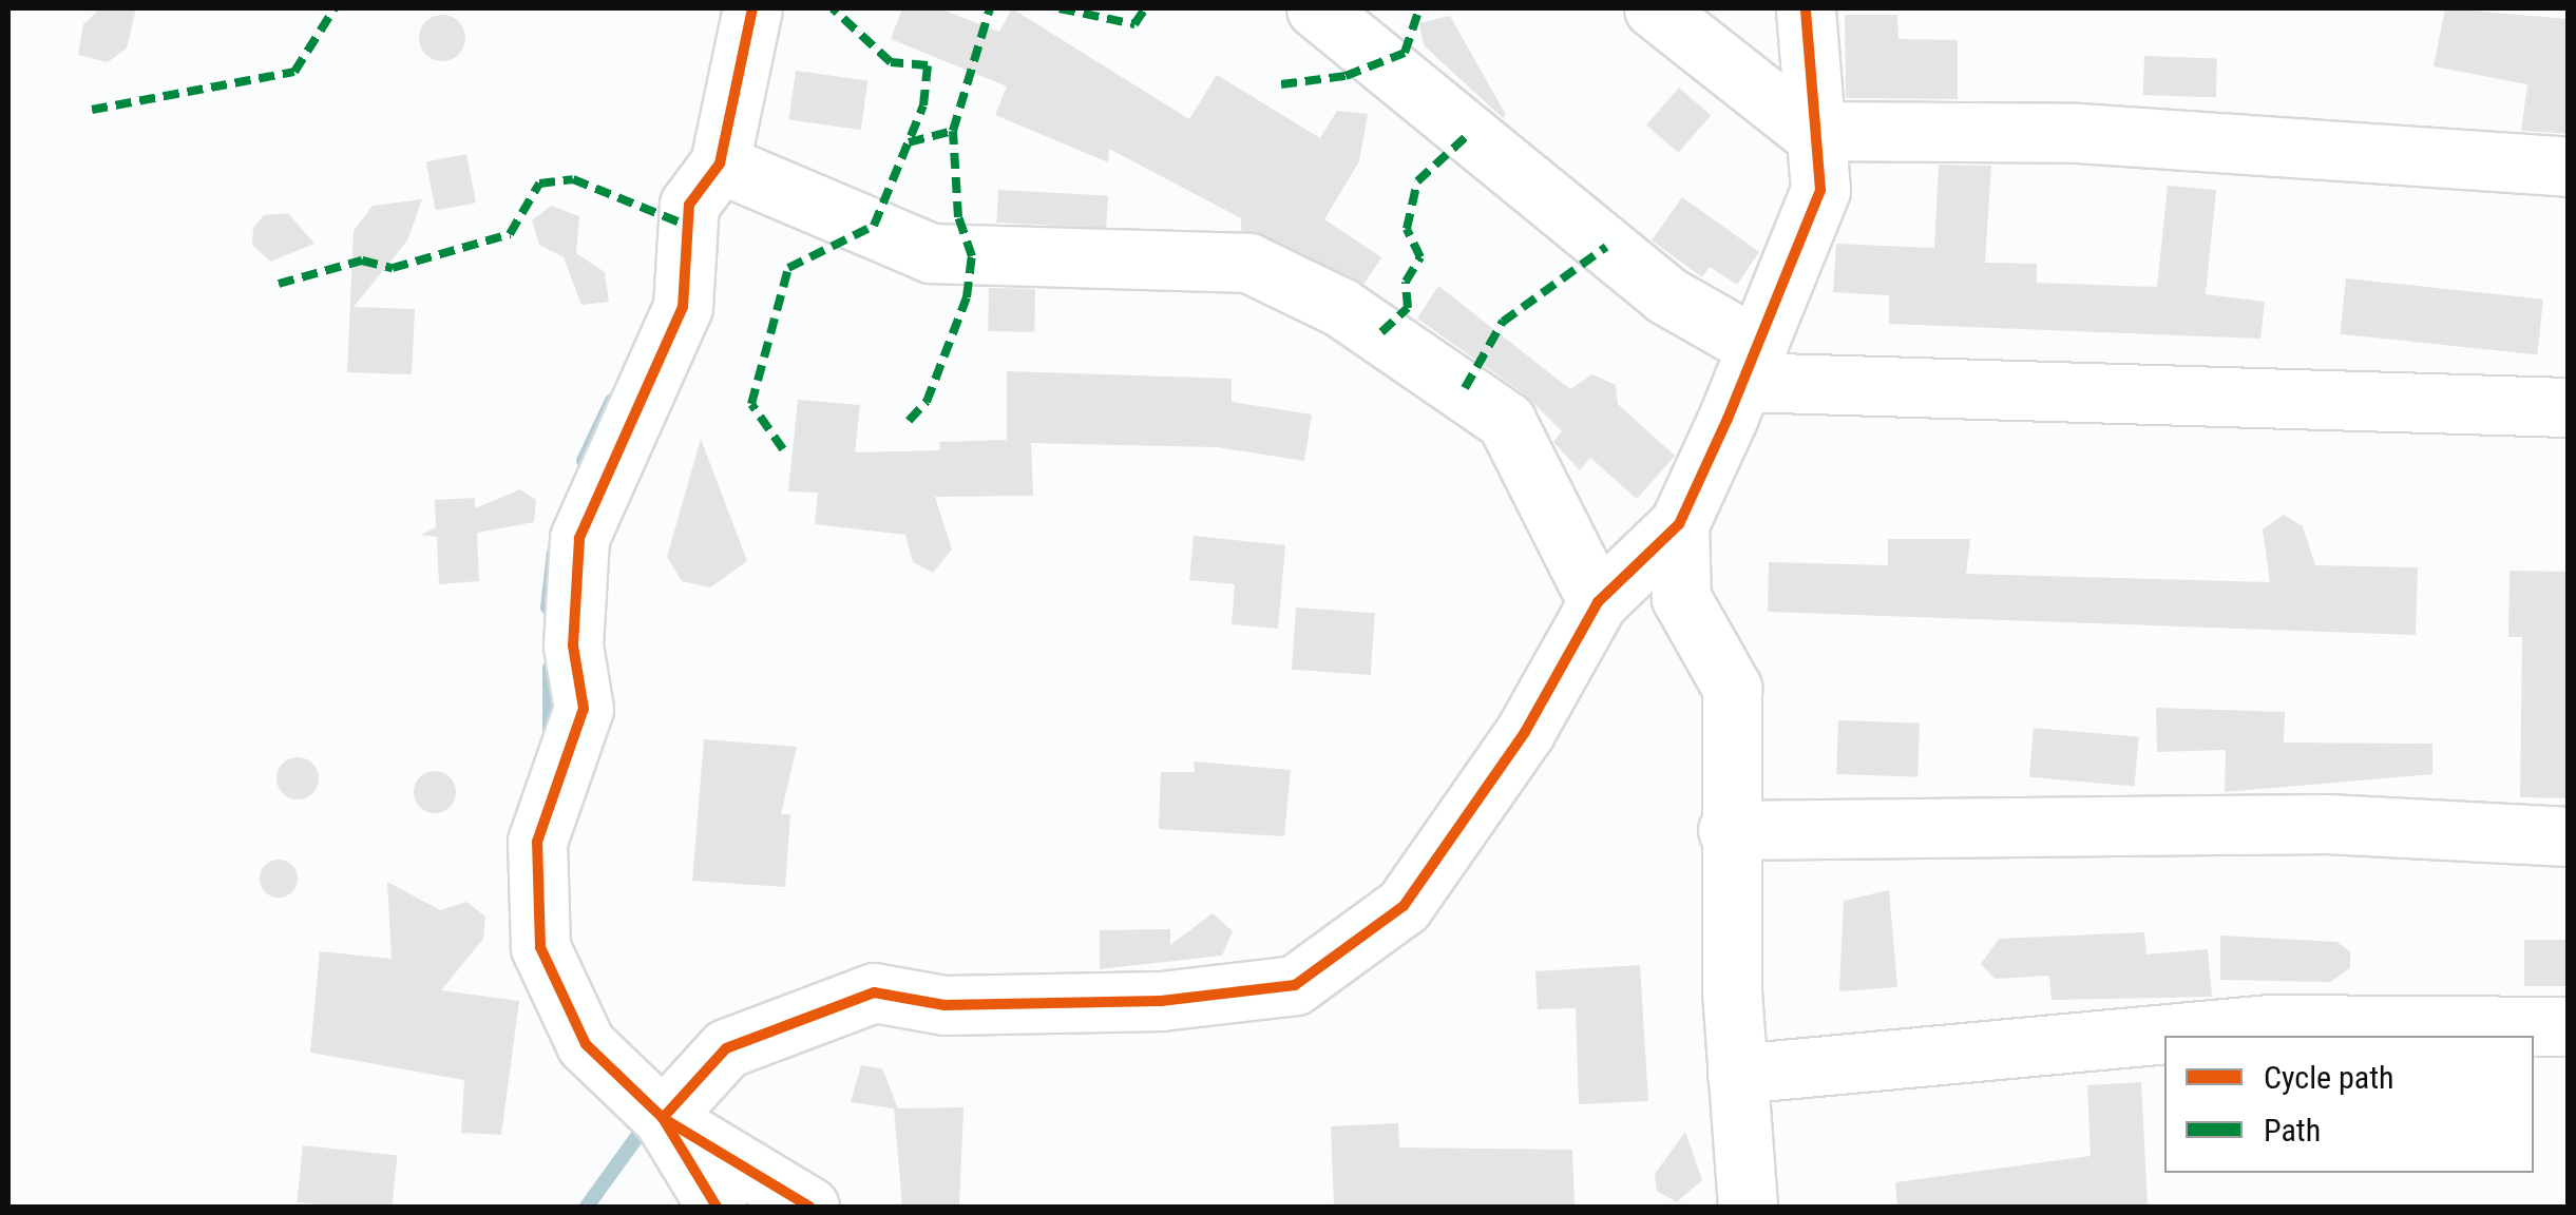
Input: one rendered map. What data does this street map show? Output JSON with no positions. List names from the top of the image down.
{
  "legend": ["Cycle path", "Path"]
}
